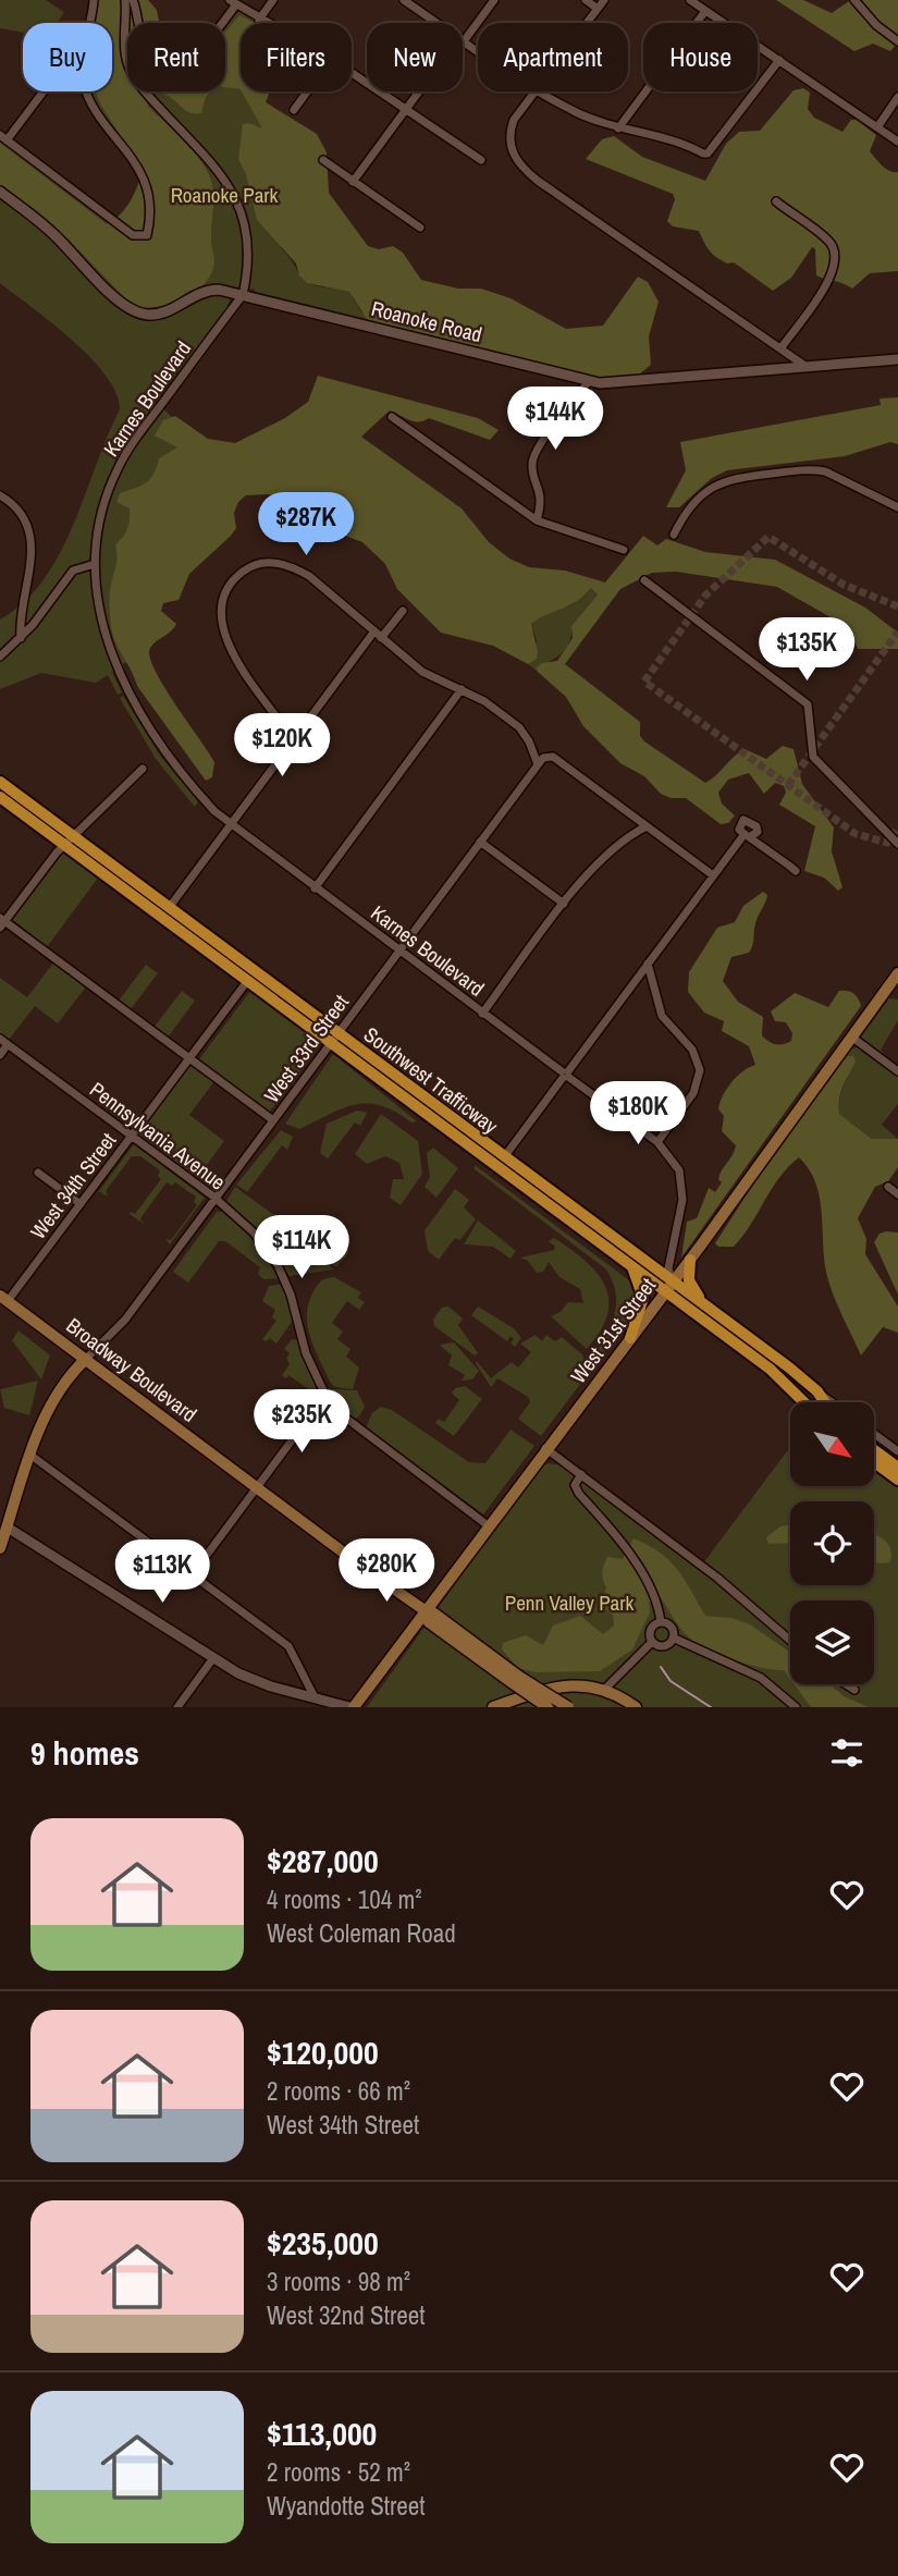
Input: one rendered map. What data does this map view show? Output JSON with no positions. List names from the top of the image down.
{
  "streets": {
    "main road": ["Southwest Trafficway", "West 31st Street", "Broadway Boulevard"],
    "street": [
      "Roanoke Road",
      "Karnes Boulevard",
      "West 33rd Street",
      "Pennsylvania Avenue",
      "West 34th Street"
    ]
  },
  "crossings": [
    ["Roanoke Road", "Karnes Boulevard"],
    ["Karnes Boulevard", "West 33rd Street"],
    ["Karnes Boulevard", "Southwest Trafficway"],
    ["Karnes Boulevard", "West 31st Street"],
    ["West 33rd Street", "Southwest Trafficway"],
    ["West 33rd Street", "Pennsylvania Avenue"],
    ["West 33rd Street", "Broadway Boulevard"],
    ["Southwest Trafficway", "West 34th Street"],
    ["Southwest Trafficway", "West 31st Street"],
    ["Pennsylvania Avenue", "West 34th Street"],
    ["West 34th Street", "Broadway Boulevard"],
    ["West 31st Street", "Broadway Boulevard"]
  ],
  "parks": ["Roanoke Park", "Penn Valley Park"],
  "north": "bottom right",
  "page": {
    "chip": [
      "Buy",
      "Rent",
      "Filters",
      "New",
      "Apartment",
      "House"
    ],
    "price": [
      "$144K",
      "$287K",
      "$135K",
      "$120K",
      "$180K",
      "$114K",
      "$235K",
      "$280K",
      "$113K"
    ],
    "heading": "9 homes",
    "list": [
      {
        "name": "$287,000",
        "note": "4 rooms · 104 m² · West Coleman Road"
      },
      {
        "name": "$120,000",
        "note": "2 rooms · 66 m² · West 34th Street"
      },
      {
        "name": "$235,000",
        "note": "3 rooms · 98 m² · West 32nd Street"
      },
      {
        "name": "$113,000",
        "note": "2 rooms · 52 m² · Wyandotte Street"
      }
    ]
  }
}
